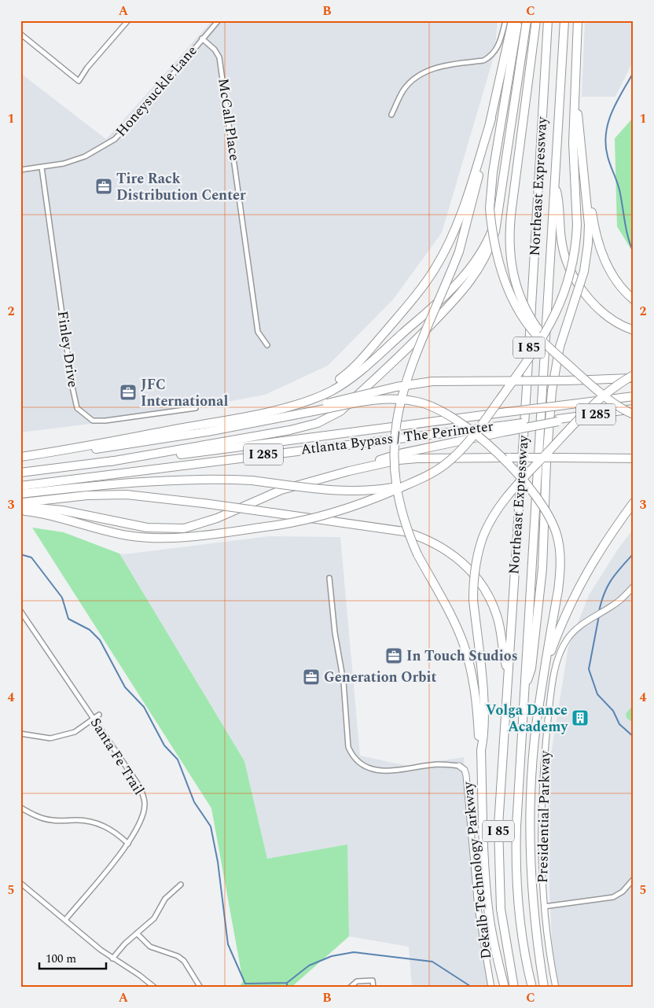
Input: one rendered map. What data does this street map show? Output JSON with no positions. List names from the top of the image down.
{
  "streets": {
    "highway": [
      "Northeast Expressway",
      "I 85",
      "I 285",
      "Atlanta Bypass / The Perimeter"
    ],
    "street": [
      "Honeysuckle Lane",
      "McCall Place",
      "Finley Drive",
      "Santa Fe Trail",
      "Presidential Parkway",
      "Dekalb Technology Parkway"
    ]
  },
  "crossings": [
    ["Honeysuckle Lane", "McCall Place"],
    ["Honeysuckle Lane", "Finley Drive"]
  ],
  "places": {
    "office": [
      "Tire Rack Distribution Center",
      "JFC International",
      "In Touch Studios",
      "Generation Orbit"
    ],
    "building": ["Volga Dance Academy"]
  },
  "scale_bar": "100 m",
  "grid": {
    "columns": ["A", "B", "C"],
    "rows": [
      "1",
      "2",
      "3",
      "4",
      "5"
    ]
  }
}
